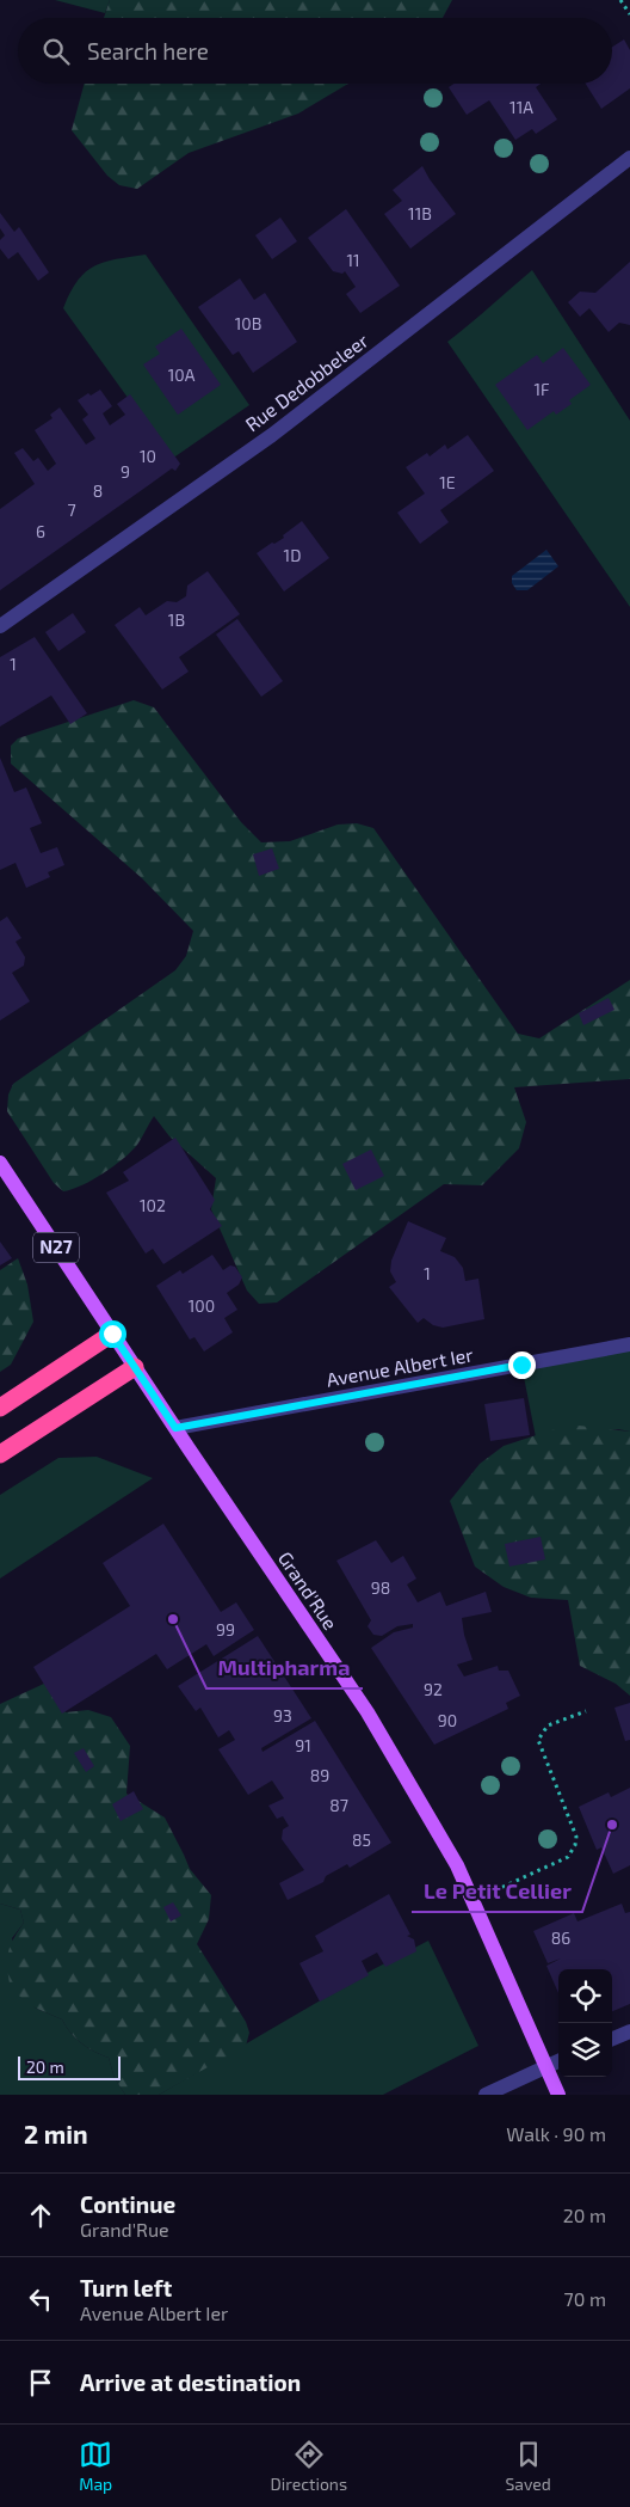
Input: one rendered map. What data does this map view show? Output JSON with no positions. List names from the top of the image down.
{
  "streets": {
    "main road": ["N27", "Grand'Rue"],
    "street": ["Rue Dedobbeleer", "Avenue Albert Ier"]
  },
  "crossings": [
    ["Avenue Albert Ier", "Grand'Rue"]
  ],
  "places": ["Multipharma", "Le Petit Cellier"],
  "house_numbers": [
    "11A",
    "11B",
    "11",
    "10B",
    "10A",
    "1F",
    "10",
    "9",
    "1E",
    "8",
    "7",
    "6",
    "1D",
    "1B",
    "1",
    "102",
    "1",
    "100",
    "98",
    "99",
    "92",
    "93",
    "90",
    "91",
    "89",
    "87",
    "85",
    "86"
  ],
  "scale_bar": "20 m",
  "page": {
    "search": "Search here",
    "scale": "20 m",
    "heading": ["2 min", "Walk · 90 m"],
    "list": [
      ["Continue", "Grand'Rue", "20 m"],
      ["Turn left", "Avenue Albert Ier", "70 m"],
      "Arrive at destination"
    ],
    "nav": ["Map", "Directions", "Saved"]
  }
}
